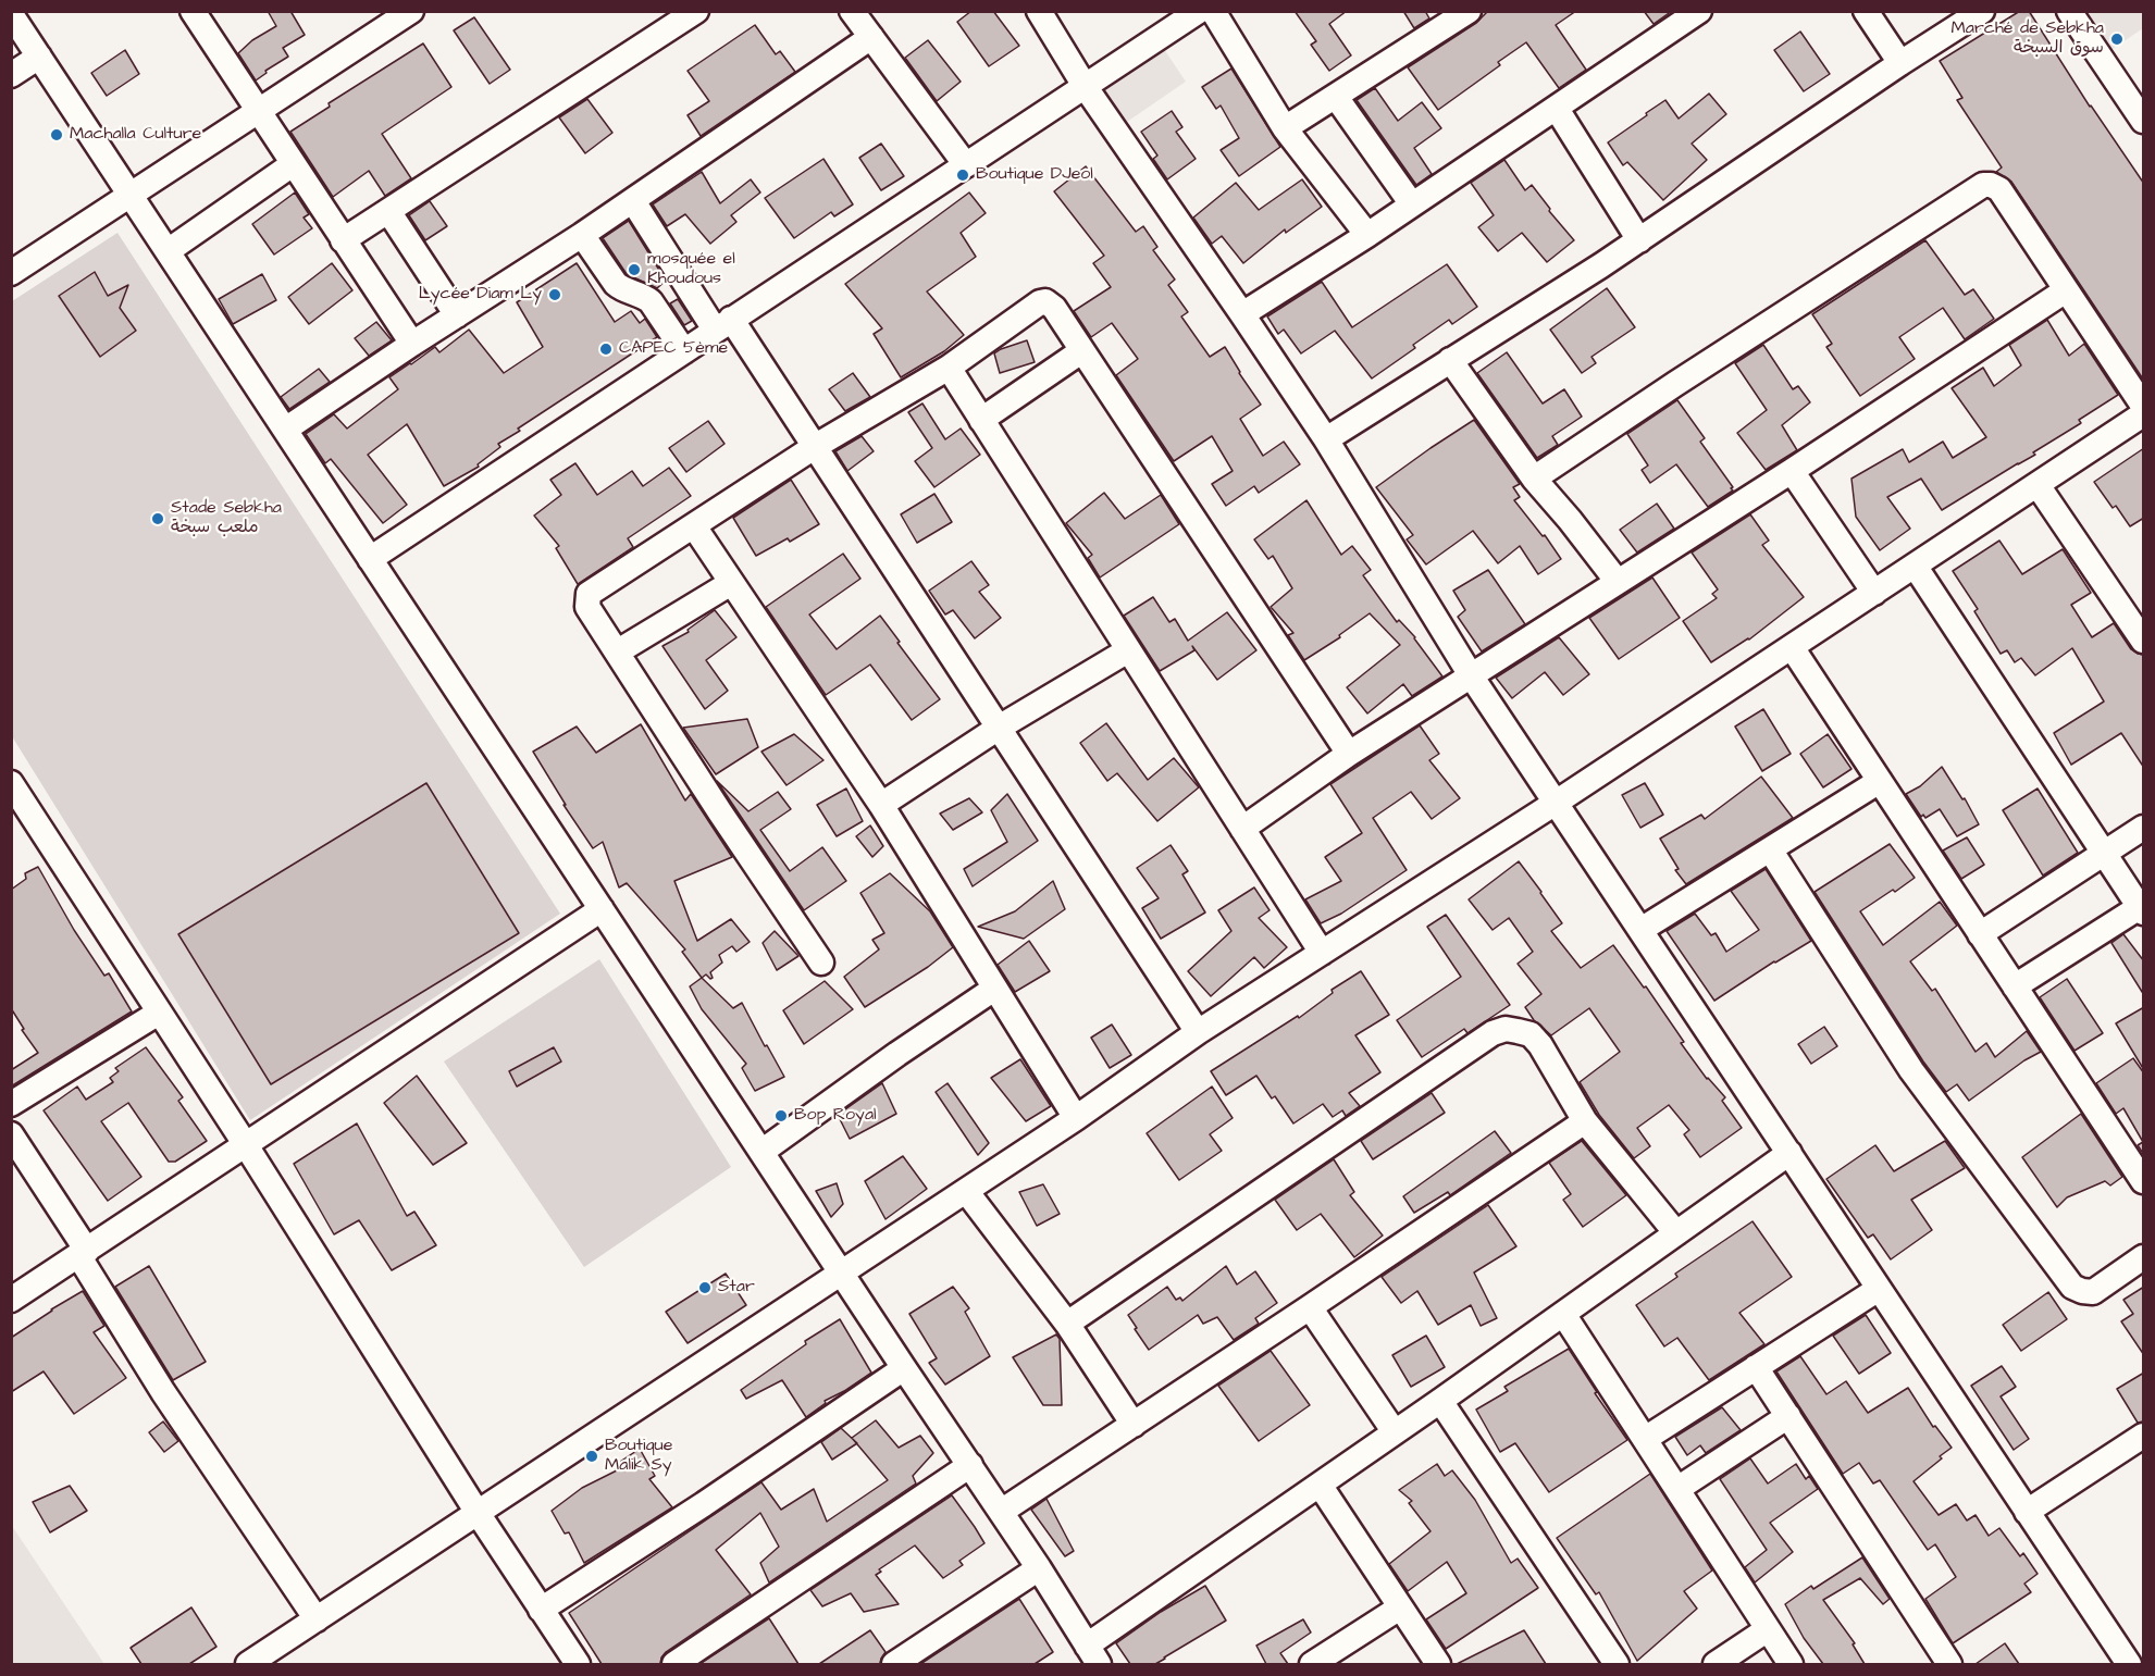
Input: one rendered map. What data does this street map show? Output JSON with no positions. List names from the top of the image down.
{
  "places": [
    "Marché de Sebkha سوق السبخة",
    "Machalla Culture",
    "Boutique DJeol",
    "mosquée el Khoudous",
    "Lycée Diam Ly",
    "CAPEC 5ème",
    "Stade Sebkha ملعب سبخة",
    "Bop Royal",
    "Star",
    "Boutique Malik Sy"
  ]
}
